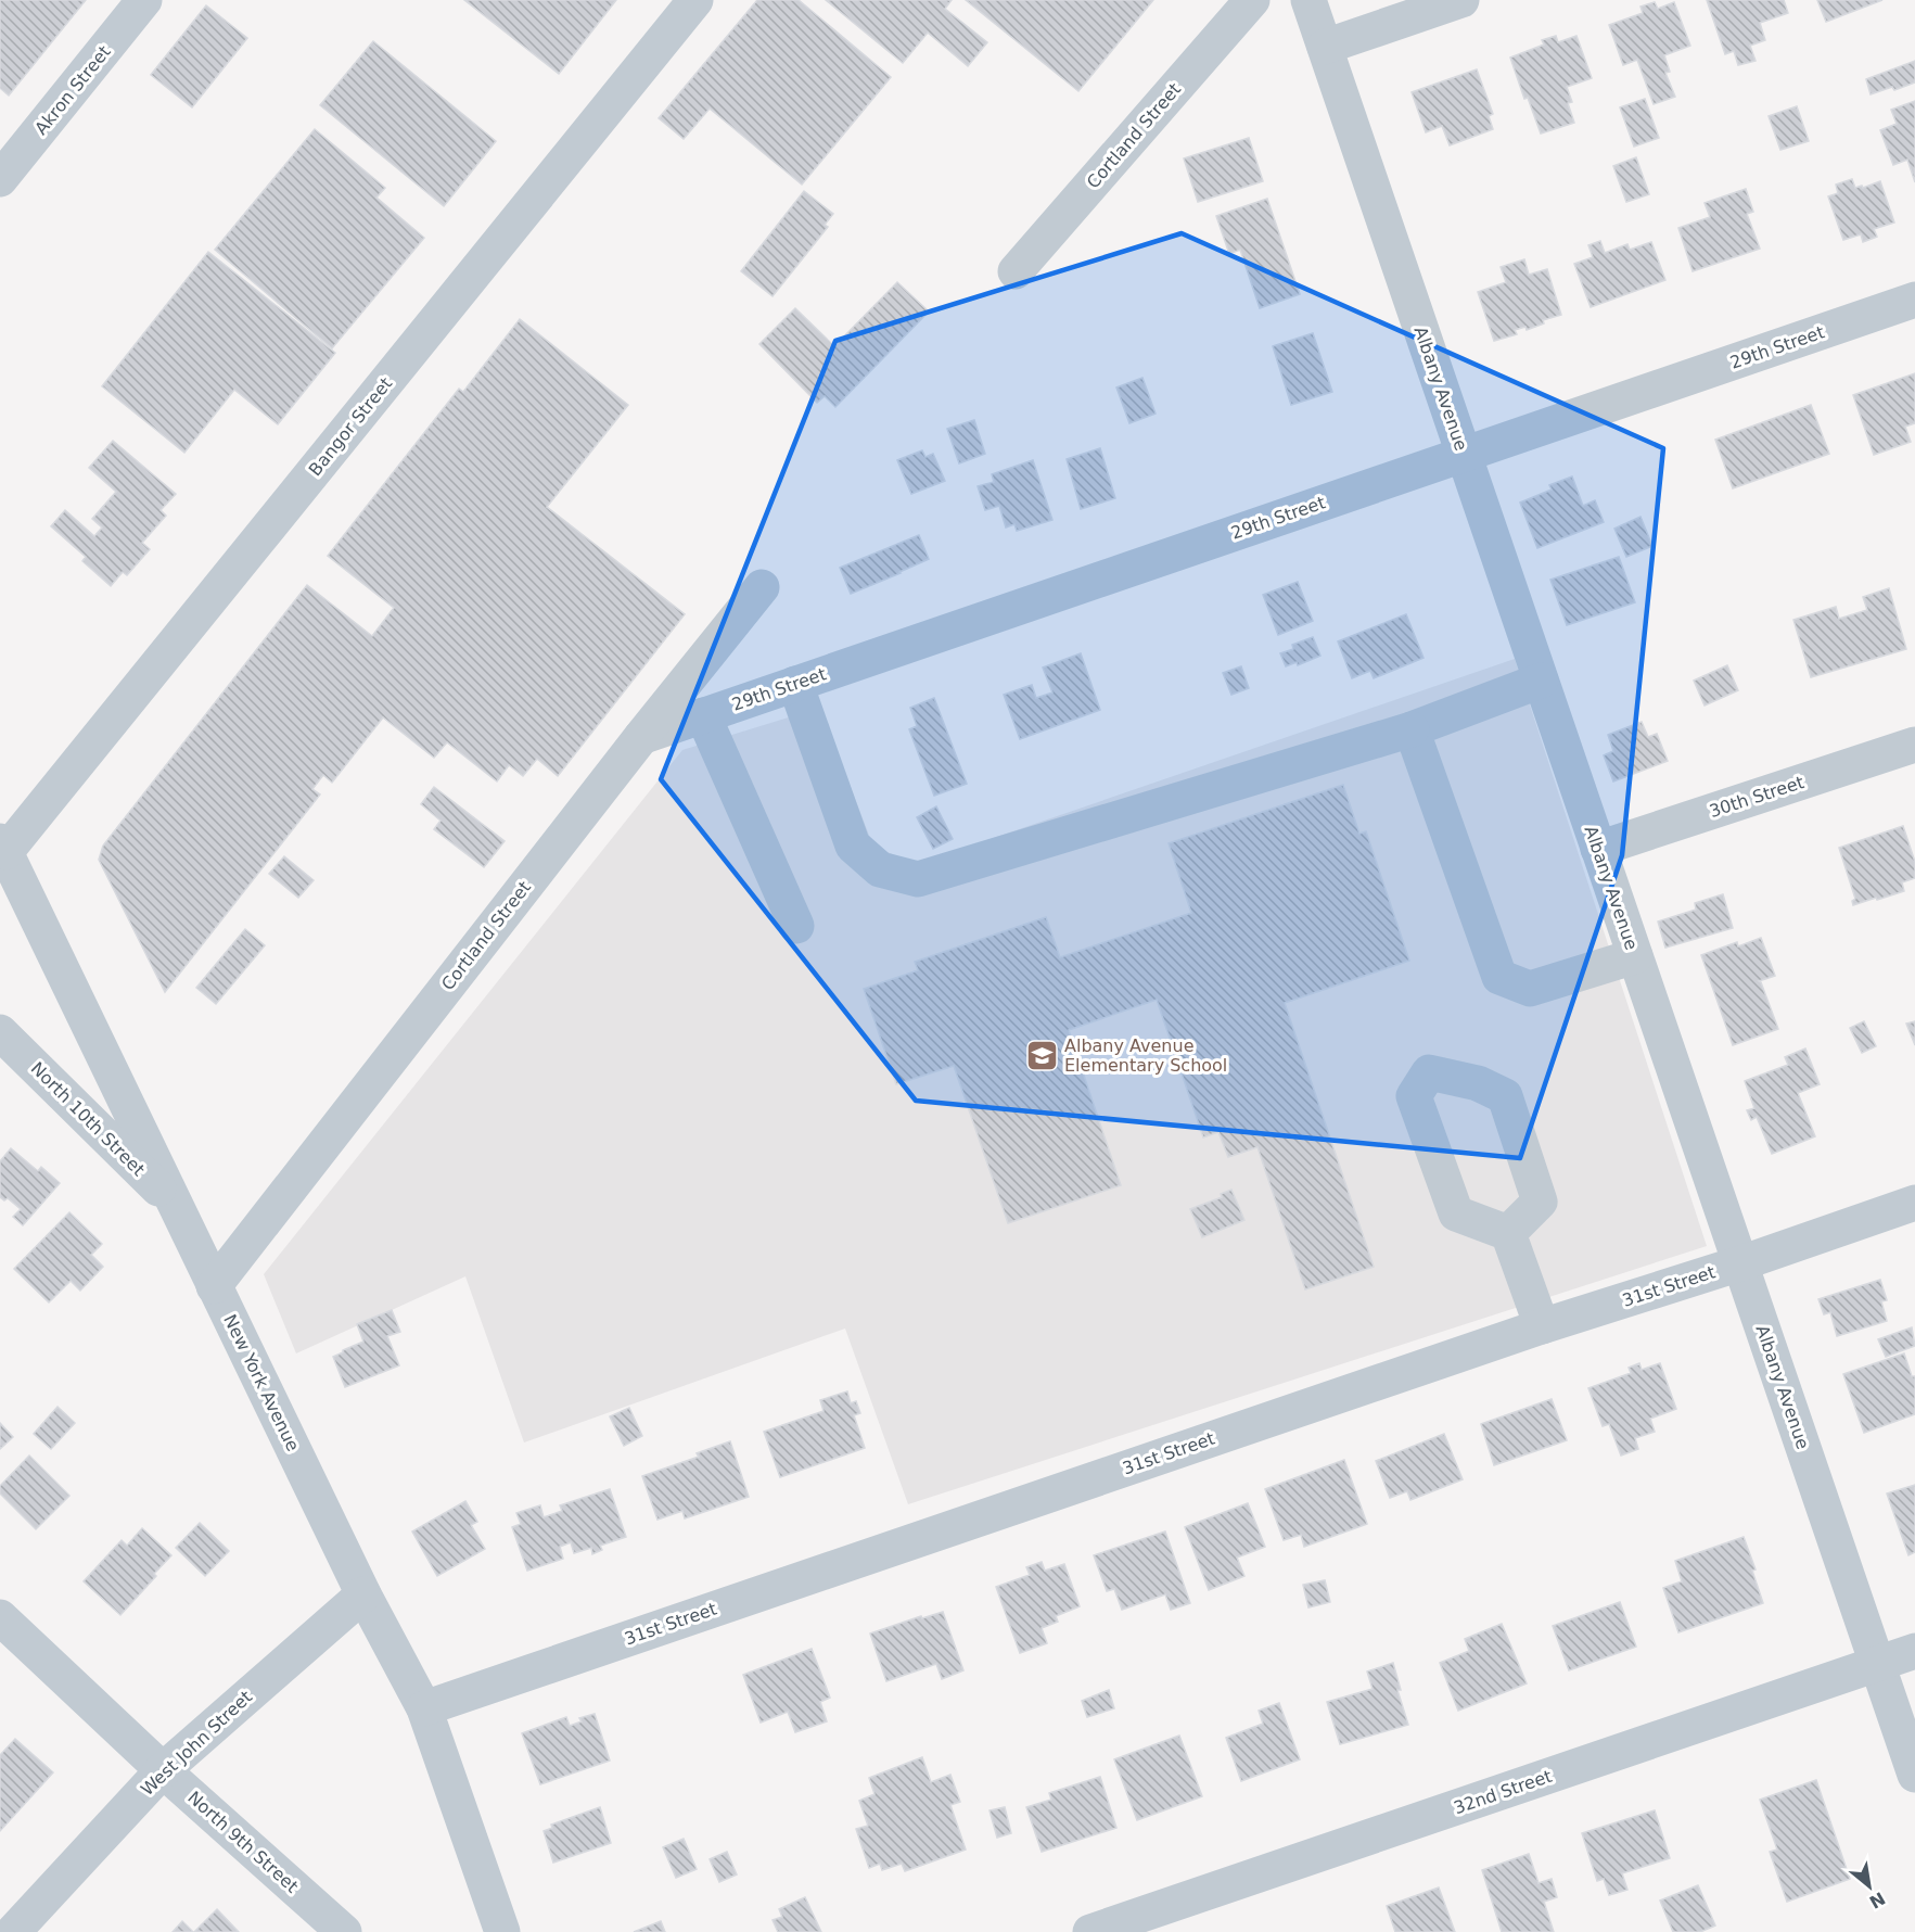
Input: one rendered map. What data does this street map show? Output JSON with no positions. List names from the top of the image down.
{
  "streets": {
    "street": [
      "Akron Street",
      "Cortland Street",
      "29th Street",
      "Albany Avenue",
      "Bangor Street",
      "30th Street",
      "North 10th Street",
      "31st Street",
      "New York Avenue",
      "West John Street",
      "32nd Street",
      "North 9th Street"
    ]
  },
  "crossings": [
    ["Cortland Street", "29th Street"],
    ["Cortland Street", "New York Avenue"],
    ["29th Street", "Albany Avenue"],
    ["Albany Avenue", "30th Street"],
    ["Albany Avenue", "31st Street"],
    ["Albany Avenue", "32nd Street"],
    ["Bangor Street", "New York Avenue"],
    ["North 10th Street", "New York Avenue"],
    ["31st Street", "New York Avenue"],
    ["New York Avenue", "West John Street"],
    ["West John Street", "North 9th Street"]
  ],
  "places": {
    "school or university": ["Albany Avenue Elementary School"]
  },
  "north": "bottom right"
}
